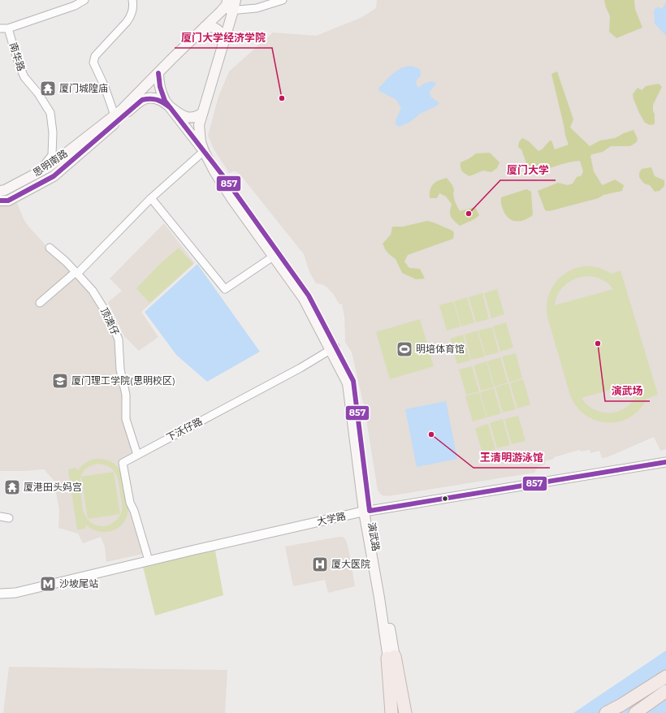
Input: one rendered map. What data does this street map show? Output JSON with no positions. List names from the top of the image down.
{
  "streets": {
    "main road": ["思明南路", "演武路"],
    "street": [
      "南华路",
      "顶澳仔",
      "下沃仔路",
      "大学路"
    ]
  },
  "crossings": [
    ["南华路", "思明南路"],
    ["思明南路", "演武路"],
    ["顶澳仔", "下沃仔路"],
    ["下沃仔路", "大学路"],
    ["下沃仔路", "演武路"],
    ["大学路", "演武路"]
  ],
  "places": {
    "temple": ["厦门城隍庙", "厦港田头妈宫"],
    "other": [
      "厦门大学经济学院",
      "厦门大学",
      "演武场",
      "王清明游泳馆"
    ],
    "sports": ["明培体育馆"],
    "school or university": ["厦门理工学院(思明校区)"],
    "hospital": ["厦大医院"],
    "metro station": ["沙坡尾站"]
  },
  "lines": ["transit line 857"]
}
